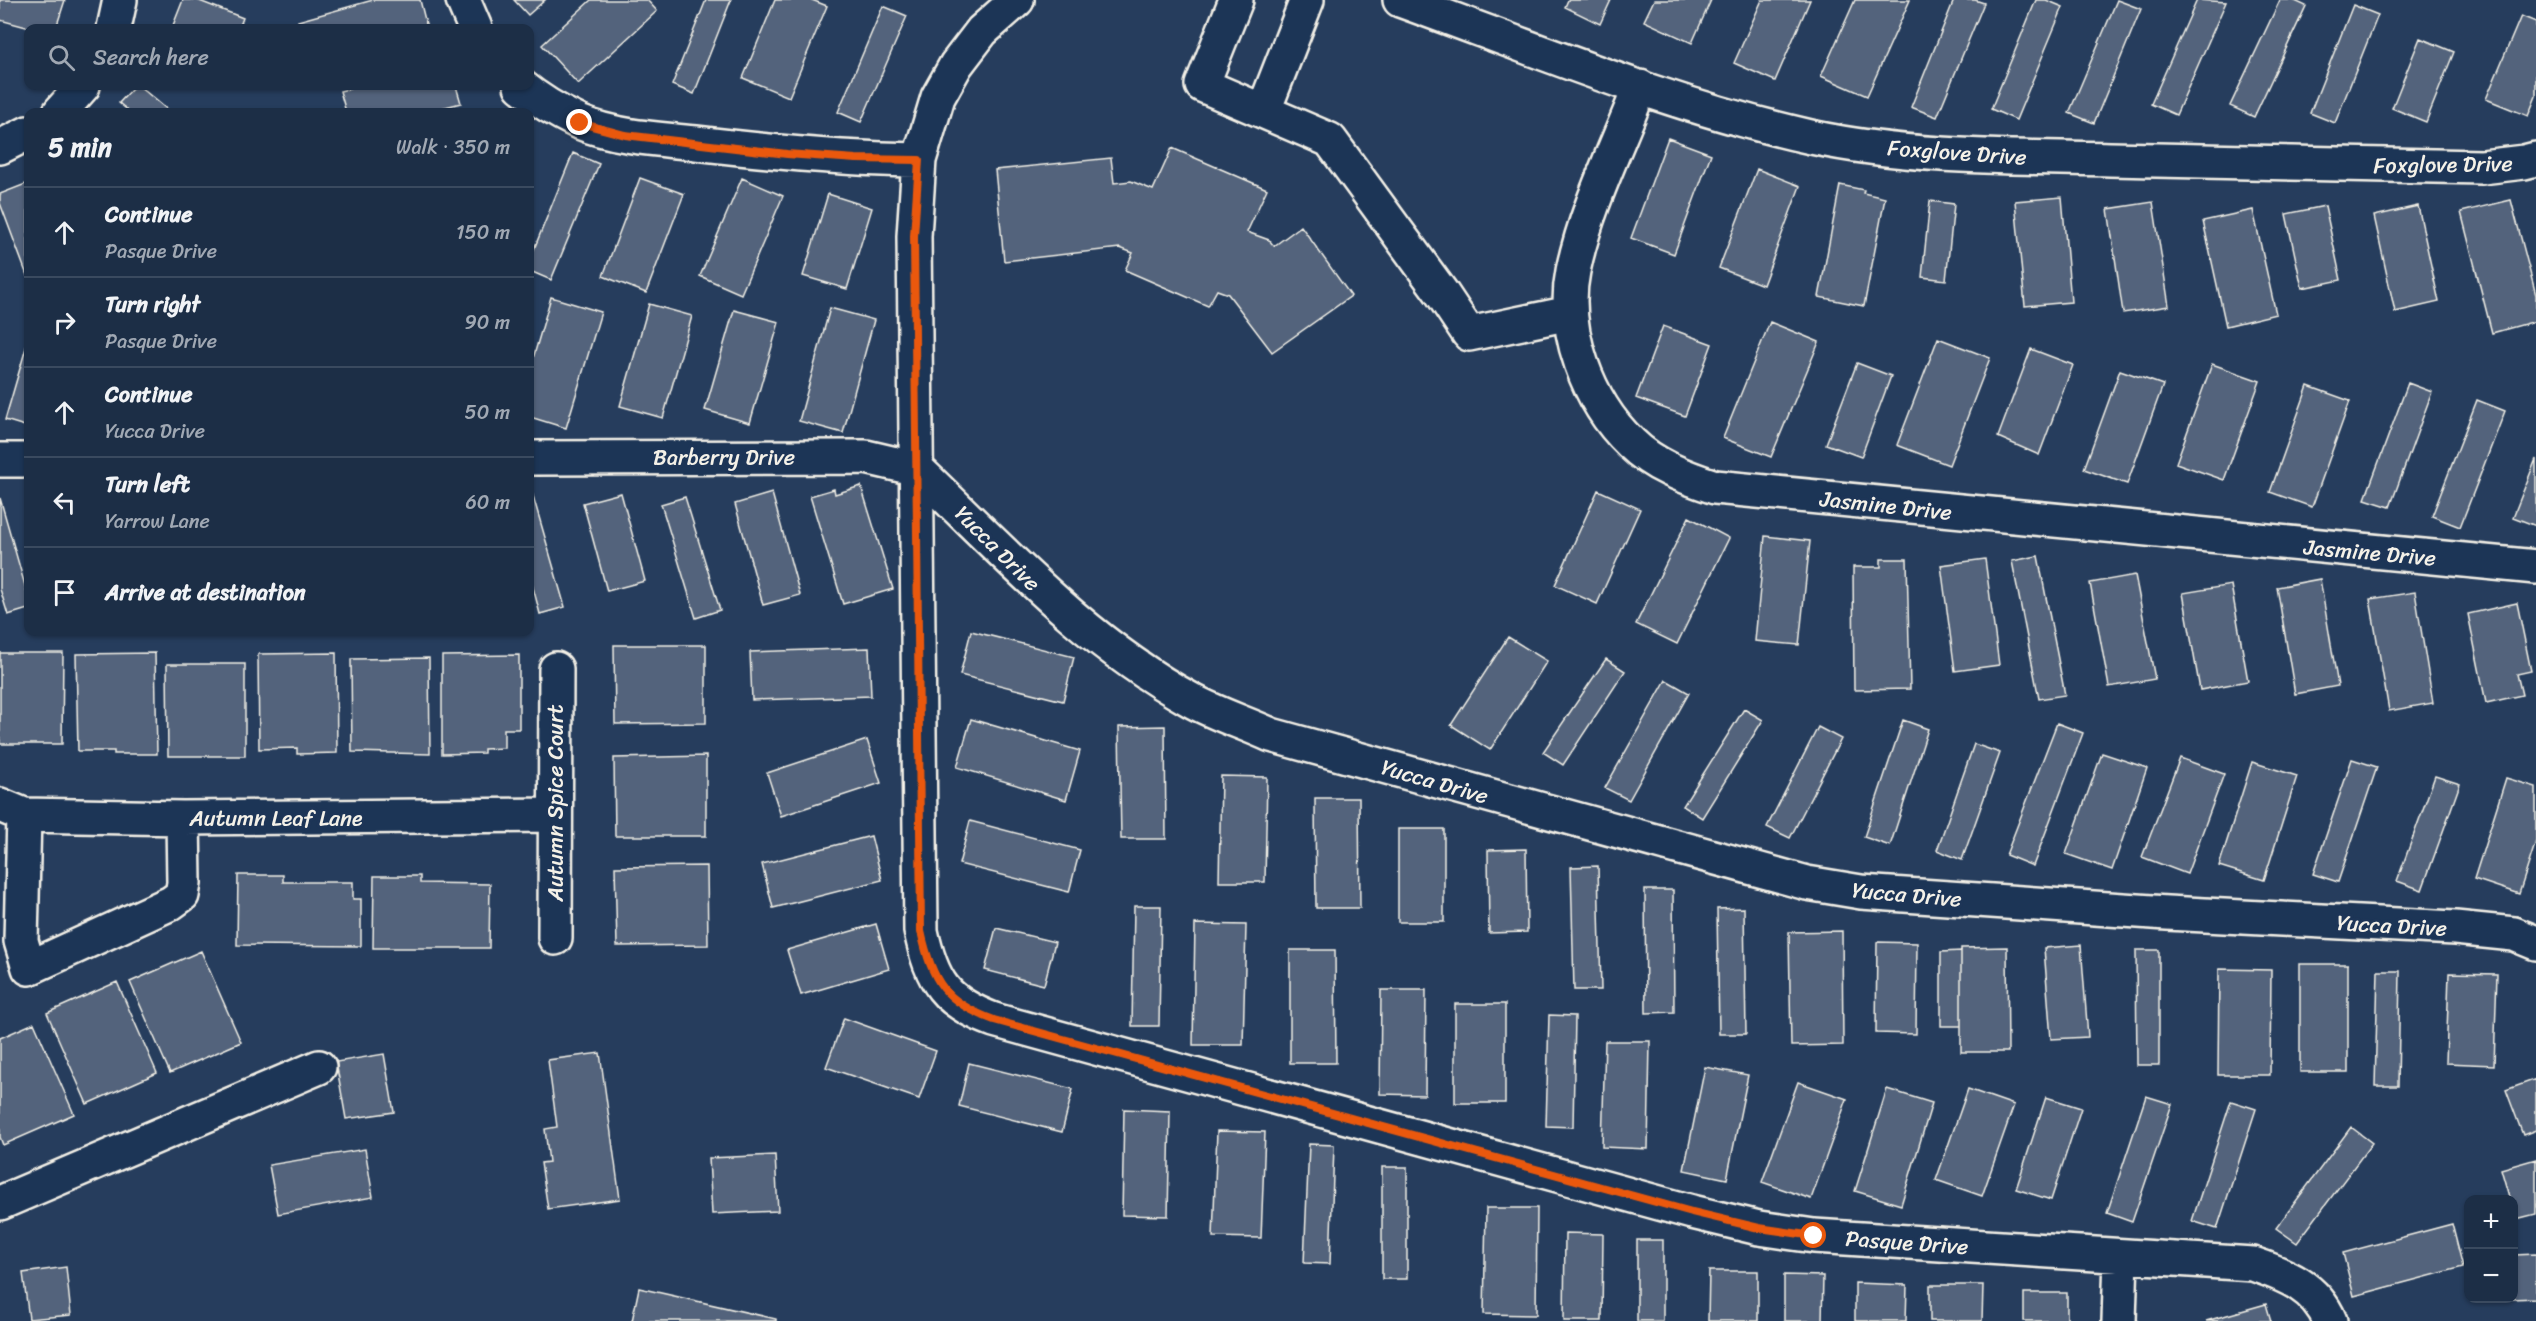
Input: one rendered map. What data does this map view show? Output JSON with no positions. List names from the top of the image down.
{
  "streets": {
    "street": [
      "Foxglove Drive",
      "Barberry Drive",
      "Jasmine Drive",
      "Yucca Drive",
      "Autumn Spice Court",
      "Autumn Leaf Lane",
      "Pasque Drive"
    ]
  },
  "crossings": [
    ["Foxglove Drive", "Jasmine Drive"],
    ["Barberry Drive", "Yucca Drive"],
    ["Barberry Drive", "Pasque Drive"],
    ["Yucca Drive", "Pasque Drive"],
    ["Autumn Spice Court", "Autumn Leaf Lane"]
  ],
  "page": {
    "search": "Search here",
    "heading": ["5 min", "Walk · 350 m"],
    "list": [
      ["Continue", "Pasque Drive", "150 m"],
      ["Turn right", "Pasque Drive", "90 m"],
      ["Continue", "Yucca Drive", "50 m"],
      ["Turn left", "Yarrow Lane", "60 m"],
      "Arrive at destination"
    ],
    "map_buttons": ["+", "−"]
  }
}
